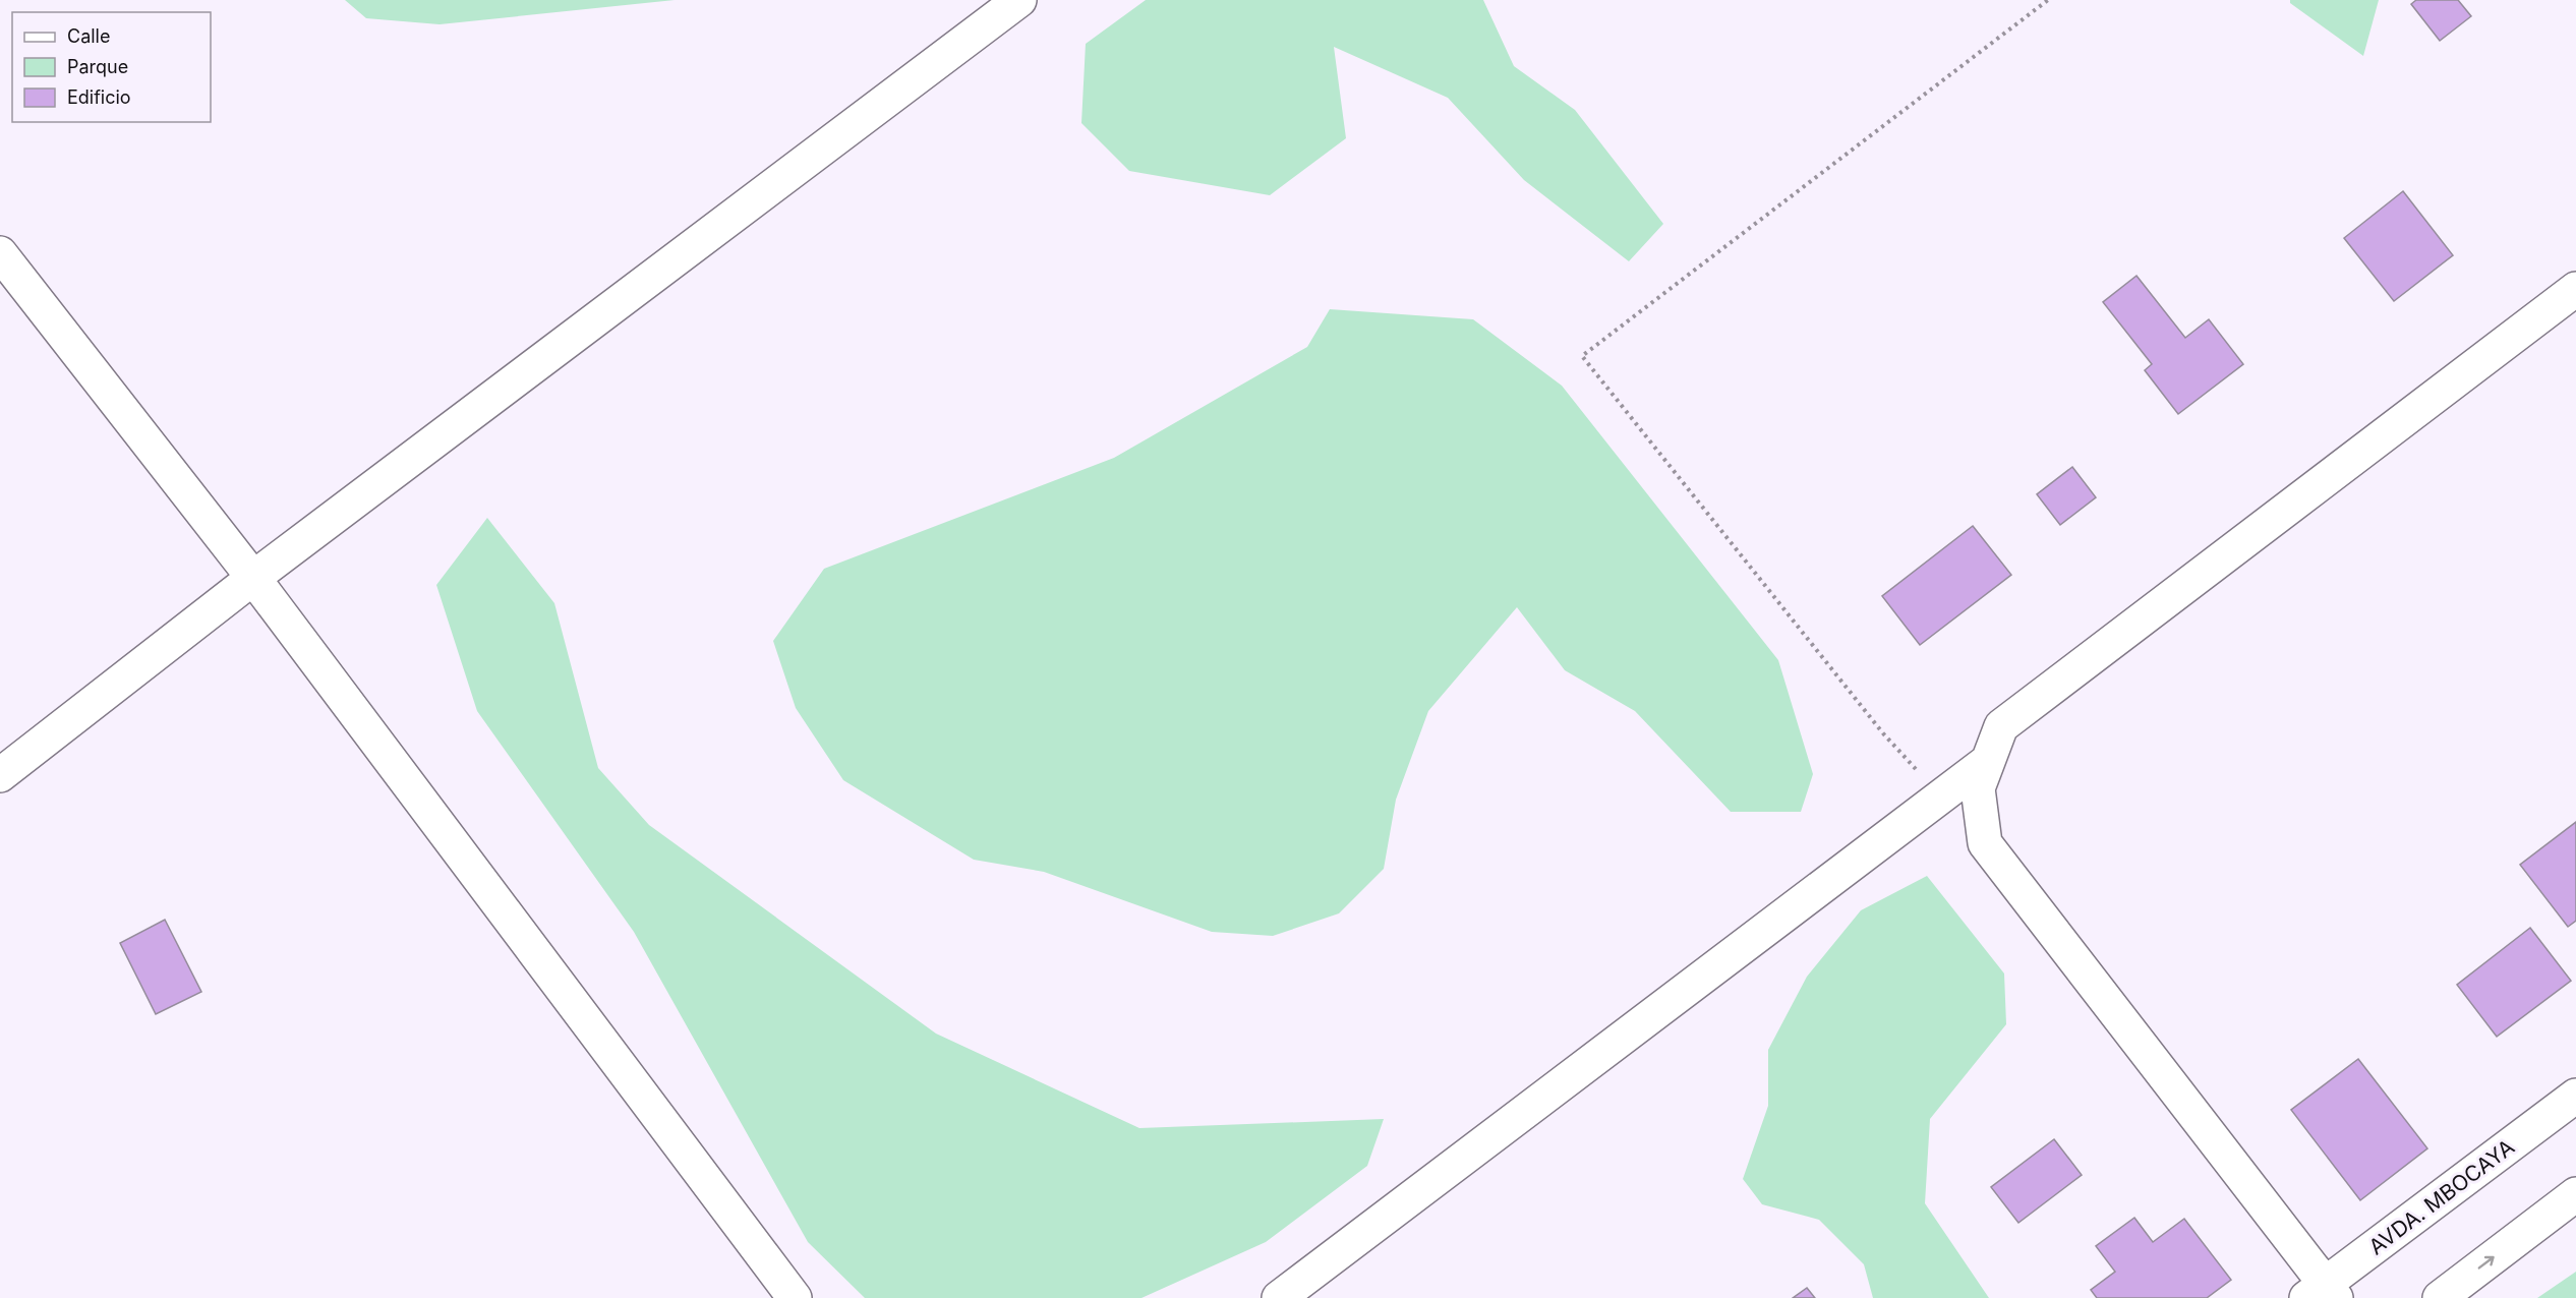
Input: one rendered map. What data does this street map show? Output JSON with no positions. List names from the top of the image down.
{
  "streets": {
    "street": ["AVDA. MBOCAYA"]
  },
  "legend": ["Calle", "Parque", "Edificio"]
}
